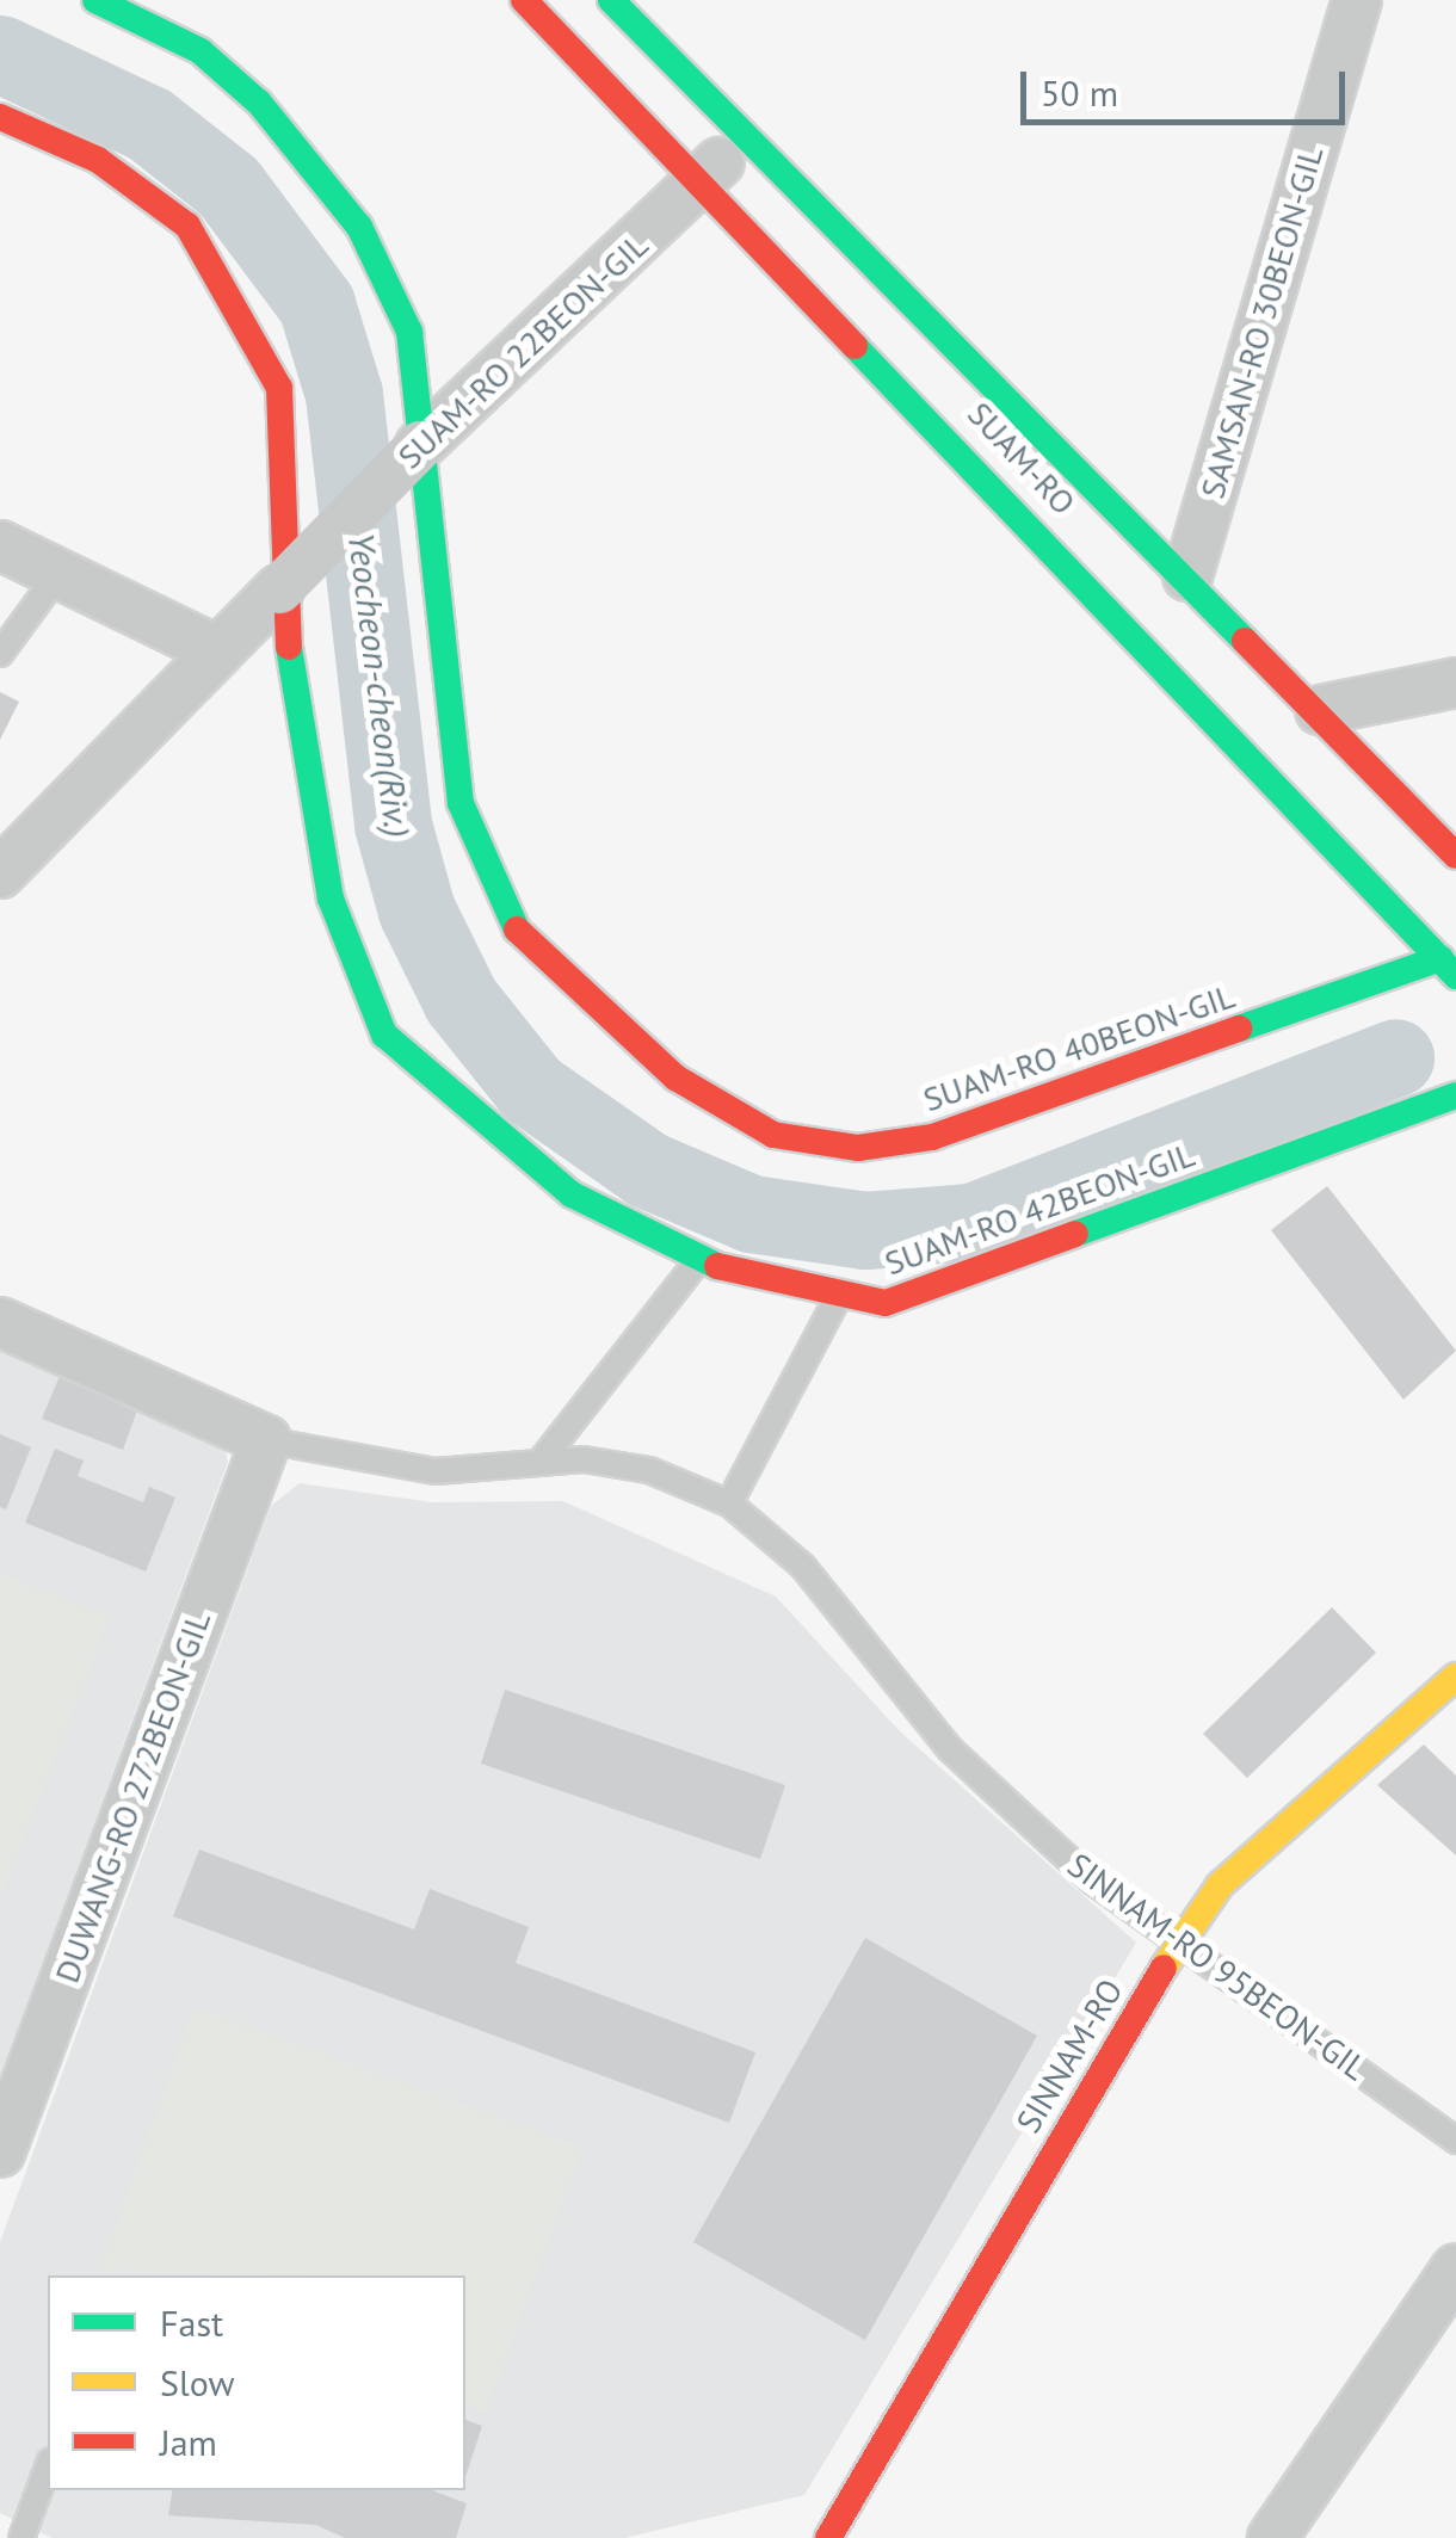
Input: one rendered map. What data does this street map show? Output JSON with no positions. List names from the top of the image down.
{
  "streets": {
    "street": [
      "SAMSAN-RO 30BEON-GIL",
      "SUAM-RO 22BEON-GIL",
      "SUAM-RO",
      "SUAM-RO 40BEON-GIL",
      "SUAM-RO 42BEON-GIL",
      "DUWANG-RO 272BEON-GIL",
      "SINNAM-RO 95BEON-GIL",
      "SINNAM-RO"
    ]
  },
  "crossings": [
    ["SAMSAN-RO 30BEON-GIL", "SUAM-RO"],
    ["SUAM-RO 22BEON-GIL", "SUAM-RO"],
    ["SUAM-RO 22BEON-GIL", "SUAM-RO 40BEON-GIL"],
    ["SUAM-RO 22BEON-GIL", "SUAM-RO 42BEON-GIL"],
    ["SUAM-RO", "SUAM-RO 40BEON-GIL"],
    ["DUWANG-RO 272BEON-GIL", "SINNAM-RO 95BEON-GIL"],
    ["SINNAM-RO 95BEON-GIL", "SINNAM-RO"]
  ],
  "water": ["Yeocheon-cheon(Riv.)"],
  "legend": ["Fast", "Slow", "Jam"],
  "scale_bar": "50 m"
}
